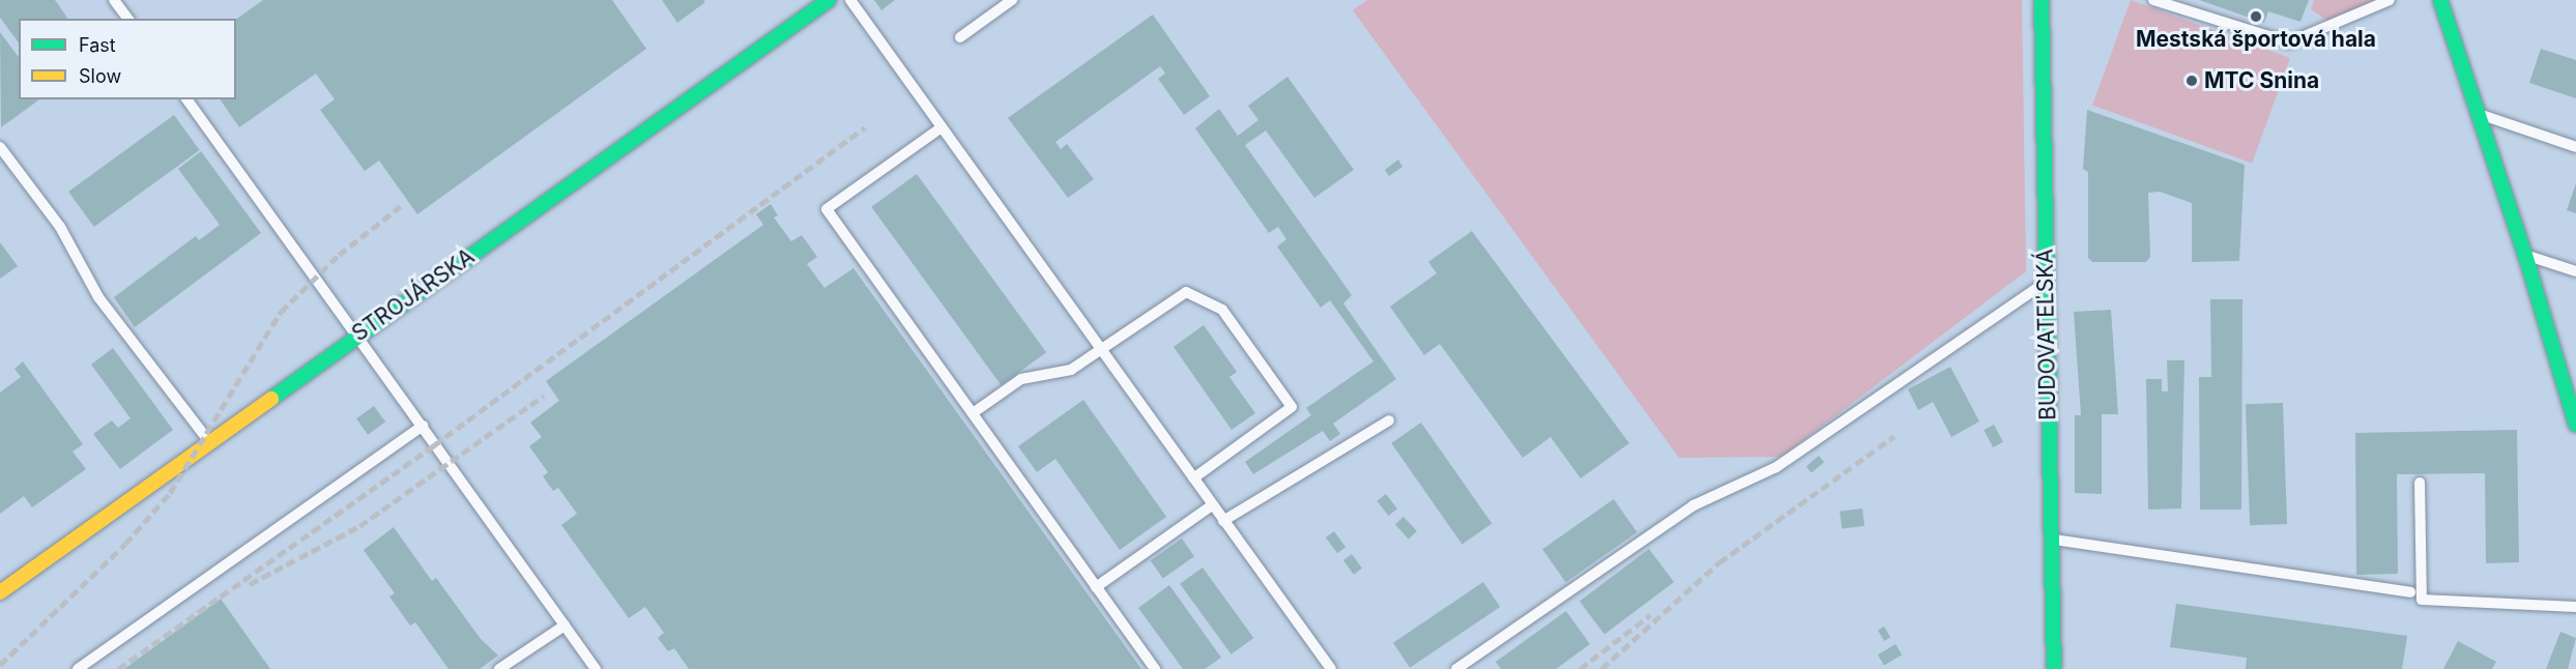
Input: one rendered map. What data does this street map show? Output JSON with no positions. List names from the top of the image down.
{
  "streets": {
    "street": ["STROJÁRSKA", "BUDOVATEĽSKÁ"]
  },
  "places": ["Mestská športová hala", "MTC Snina"],
  "legend": ["Fast", "Slow"]
}
